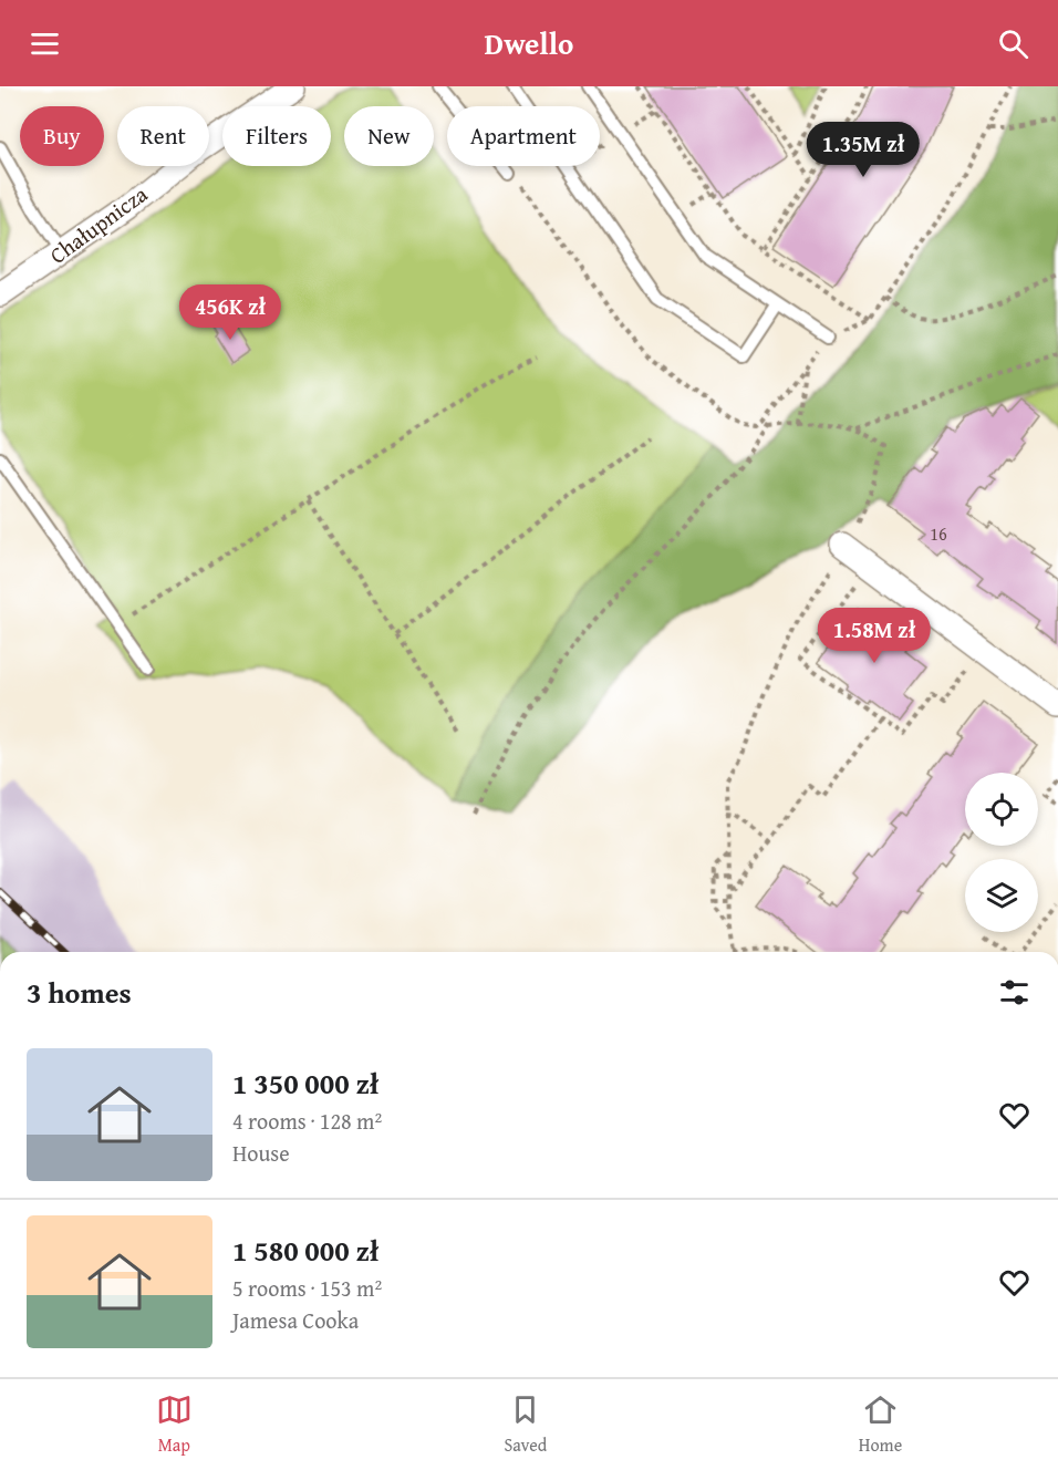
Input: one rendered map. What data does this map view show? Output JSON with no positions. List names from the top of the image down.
{
  "streets": {
    "street": ["Chałupnicza"]
  },
  "house_numbers": ["16"],
  "page": {
    "header": "Dwello",
    "chip": [
      "Buy",
      "Rent",
      "Filters",
      "New",
      "Apartment"
    ],
    "price": ["1.35M zł", "456K zł", "1.58M zł"],
    "heading": "3 homes",
    "list": [
      {
        "name": "1 350 000 zł",
        "note": "4 rooms · 128 m² · House"
      },
      {
        "name": "1 580 000 zł",
        "note": "5 rooms · 153 m² · Jamesa Cooka"
      }
    ],
    "tabs": ["Map", "Saved", "Home"]
  }
}
